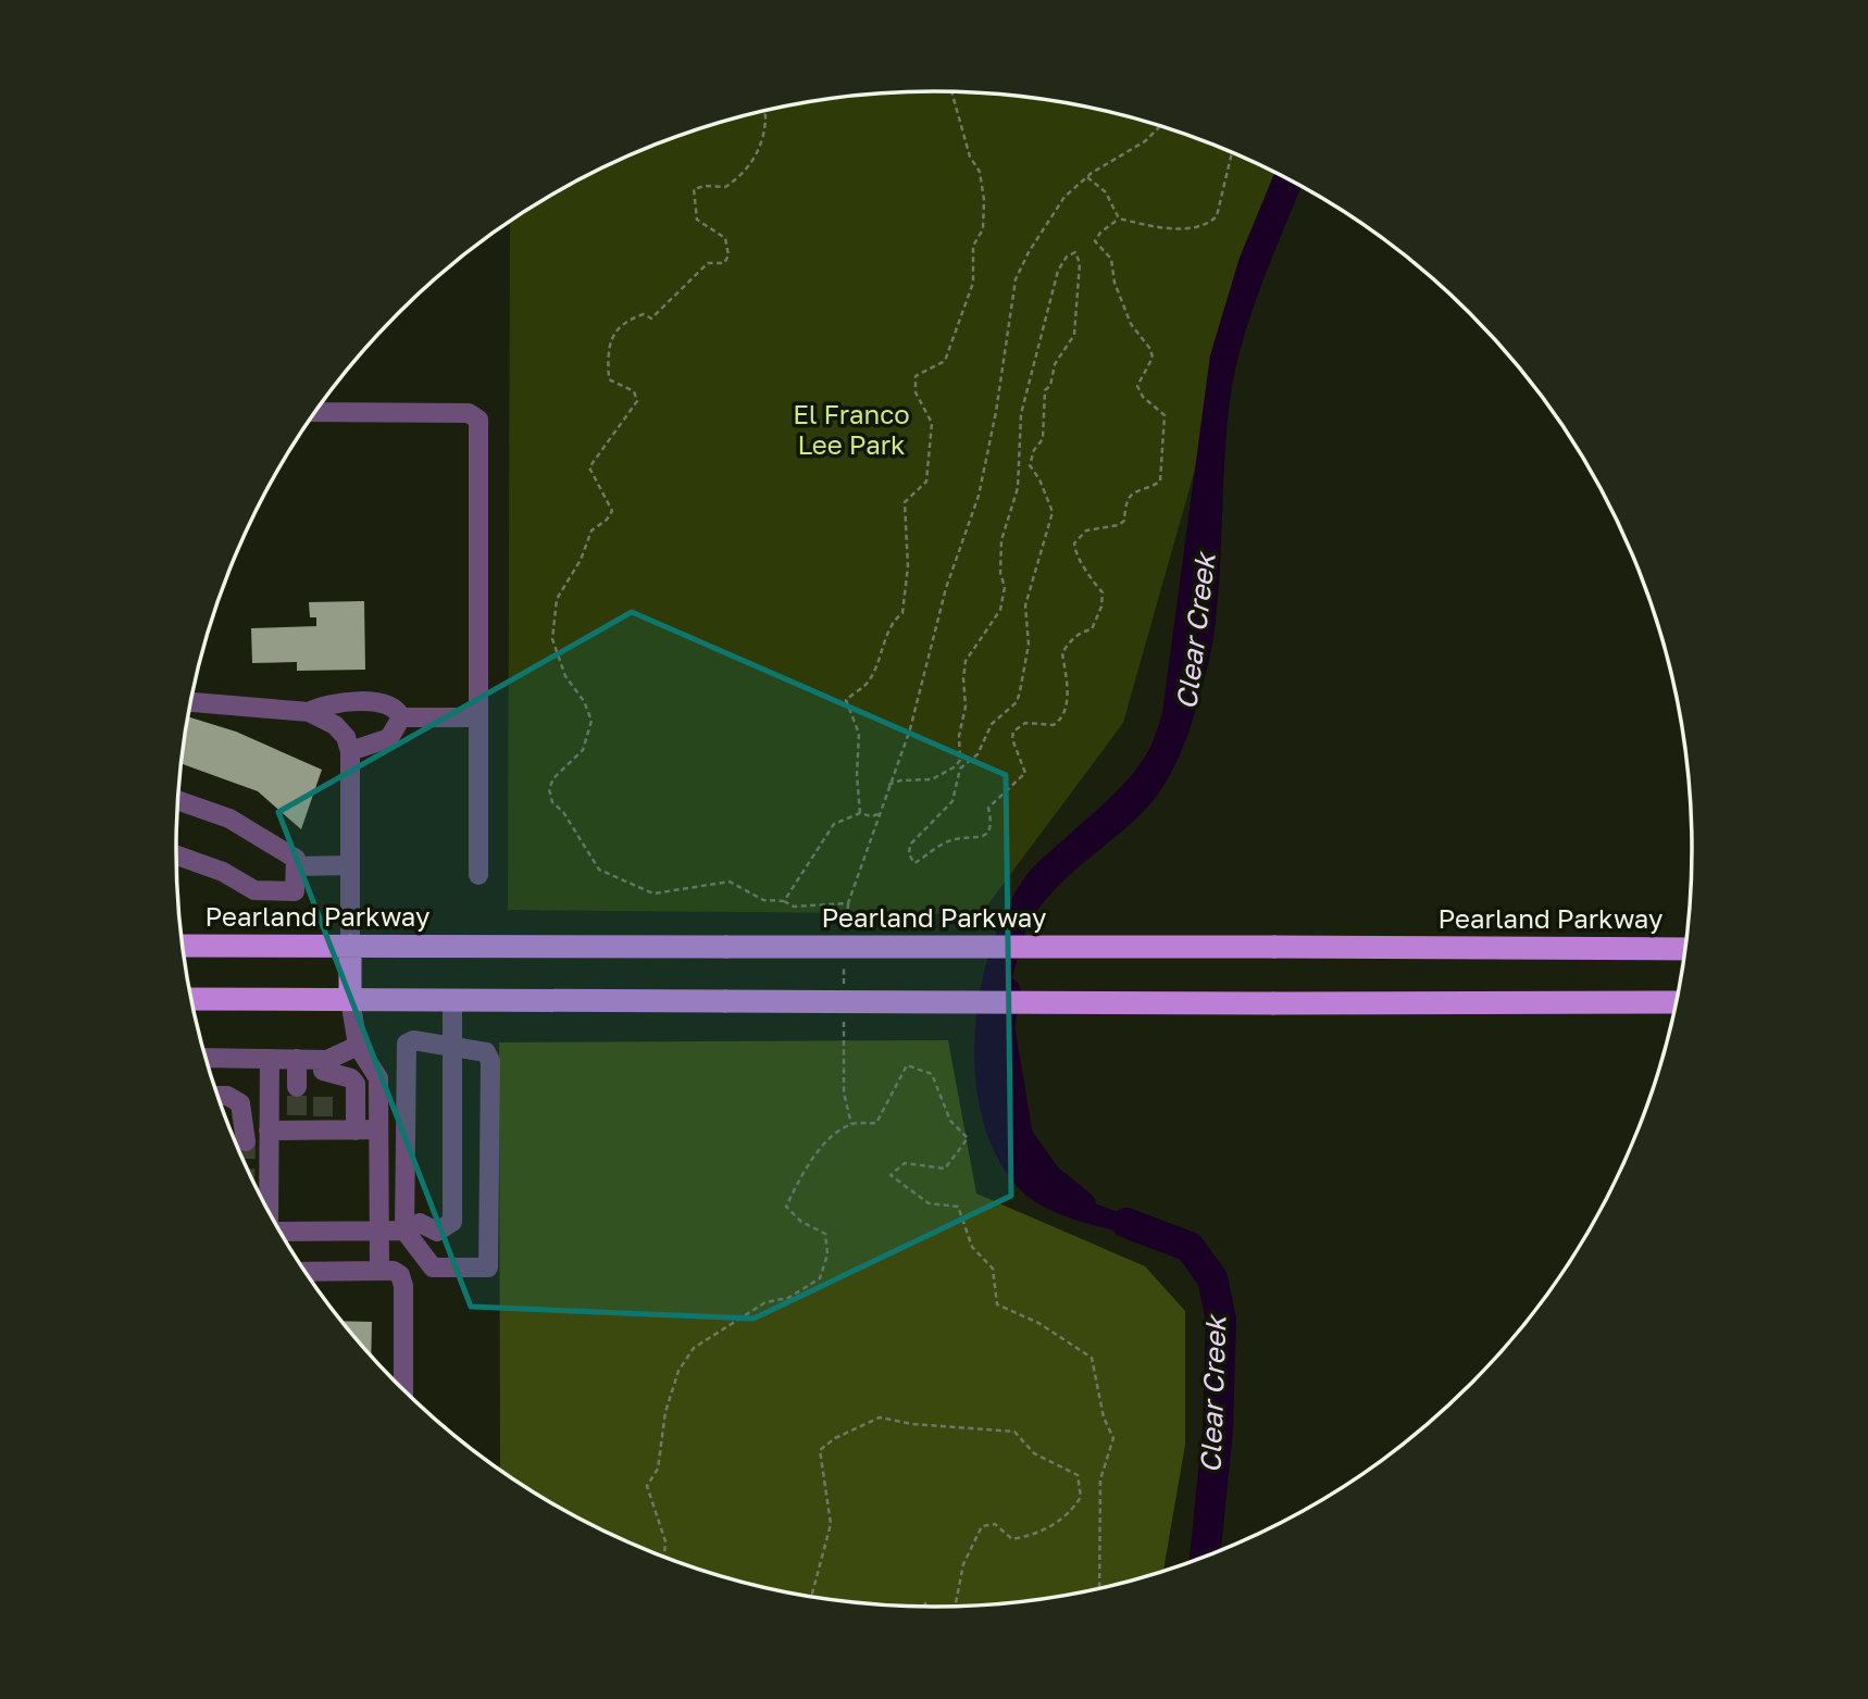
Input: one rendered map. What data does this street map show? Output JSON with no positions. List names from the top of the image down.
{
  "streets": {
    "main road": ["Pearland Parkway"]
  },
  "water": ["Clear Creek"],
  "parks": ["El Franco Lee Park"]
}
